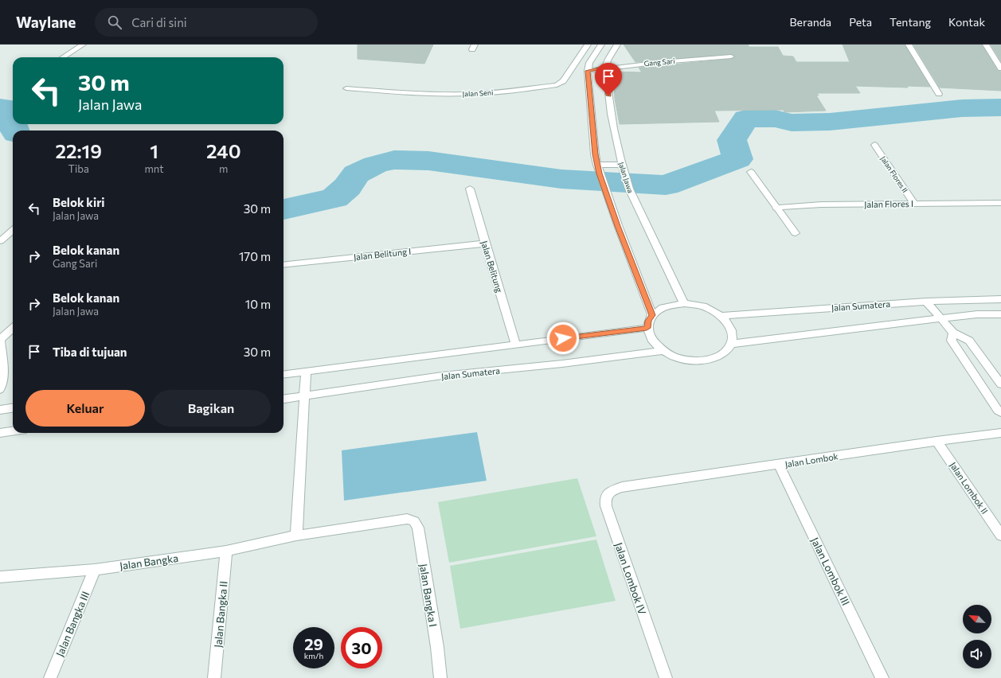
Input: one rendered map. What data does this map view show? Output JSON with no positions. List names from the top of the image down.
{
  "streets": {
    "street": [
      "Gang Sari",
      "Jalan Seni",
      "Jalan Flores II",
      "Jalan Jawa",
      "Jalan Flores I",
      "Jalan Belitung I",
      "Jalan Belitung",
      "Jalan Sumatera",
      "Jalan Lombok",
      "Jalan Lombok II",
      "Jalan Bangka",
      "Jalan Lombok III",
      "Jalan Lombok IV",
      "Jalan Bangka I",
      "Jalan Bangka II",
      "Jalan Bangka III"
    ]
  },
  "crossings": [
    ["Gang Sari", "Jalan Jawa"],
    ["Jalan Flores II", "Jalan Flores I"],
    ["Jalan Jawa", "Jalan Sumatera"],
    ["Jalan Belitung I", "Jalan Belitung"],
    ["Jalan Lombok", "Jalan Lombok II"],
    ["Jalan Lombok", "Jalan Lombok III"],
    ["Jalan Lombok", "Jalan Lombok IV"],
    ["Jalan Bangka", "Jalan Bangka I"],
    ["Jalan Bangka", "Jalan Bangka II"],
    ["Jalan Bangka", "Jalan Bangka III"]
  ],
  "north": "top left",
  "page": {
    "header": "Waylane",
    "search": "Cari di sini",
    "nav": [
      "Beranda",
      "Peta",
      "Tentang",
      "Kontak"
    ],
    "turn": ["30 m", "Jalan Jawa"],
    "eta": [
      "22:19",
      "Tiba",
      "1",
      "mnt",
      "240",
      "m"
    ],
    "list": [
      {
        "name": "Belok kiri",
        "note": "Jalan Jawa",
        "value": "30 m"
      },
      {
        "name": "Belok kanan",
        "note": "Gang Sari",
        "value": "170 m"
      },
      {
        "name": "Belok kanan",
        "note": "Jalan Jawa",
        "value": "10 m"
      },
      {
        "name": "Tiba di tujuan",
        "value": "30 m"
      }
    ],
    "buttons": ["Keluar", "Bagikan"],
    "speed": "29 km/h",
    "limit": "30"
  }
}
